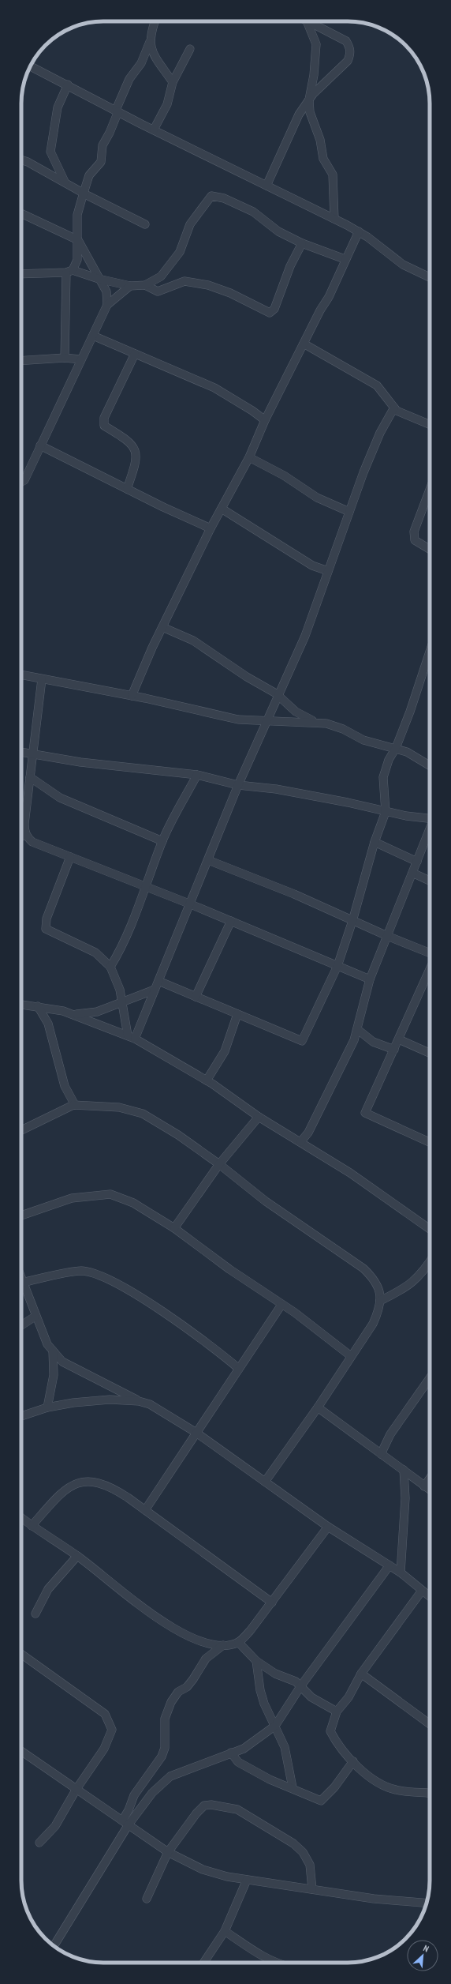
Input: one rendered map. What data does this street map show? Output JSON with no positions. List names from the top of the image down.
{
  "north": "top right"
}
